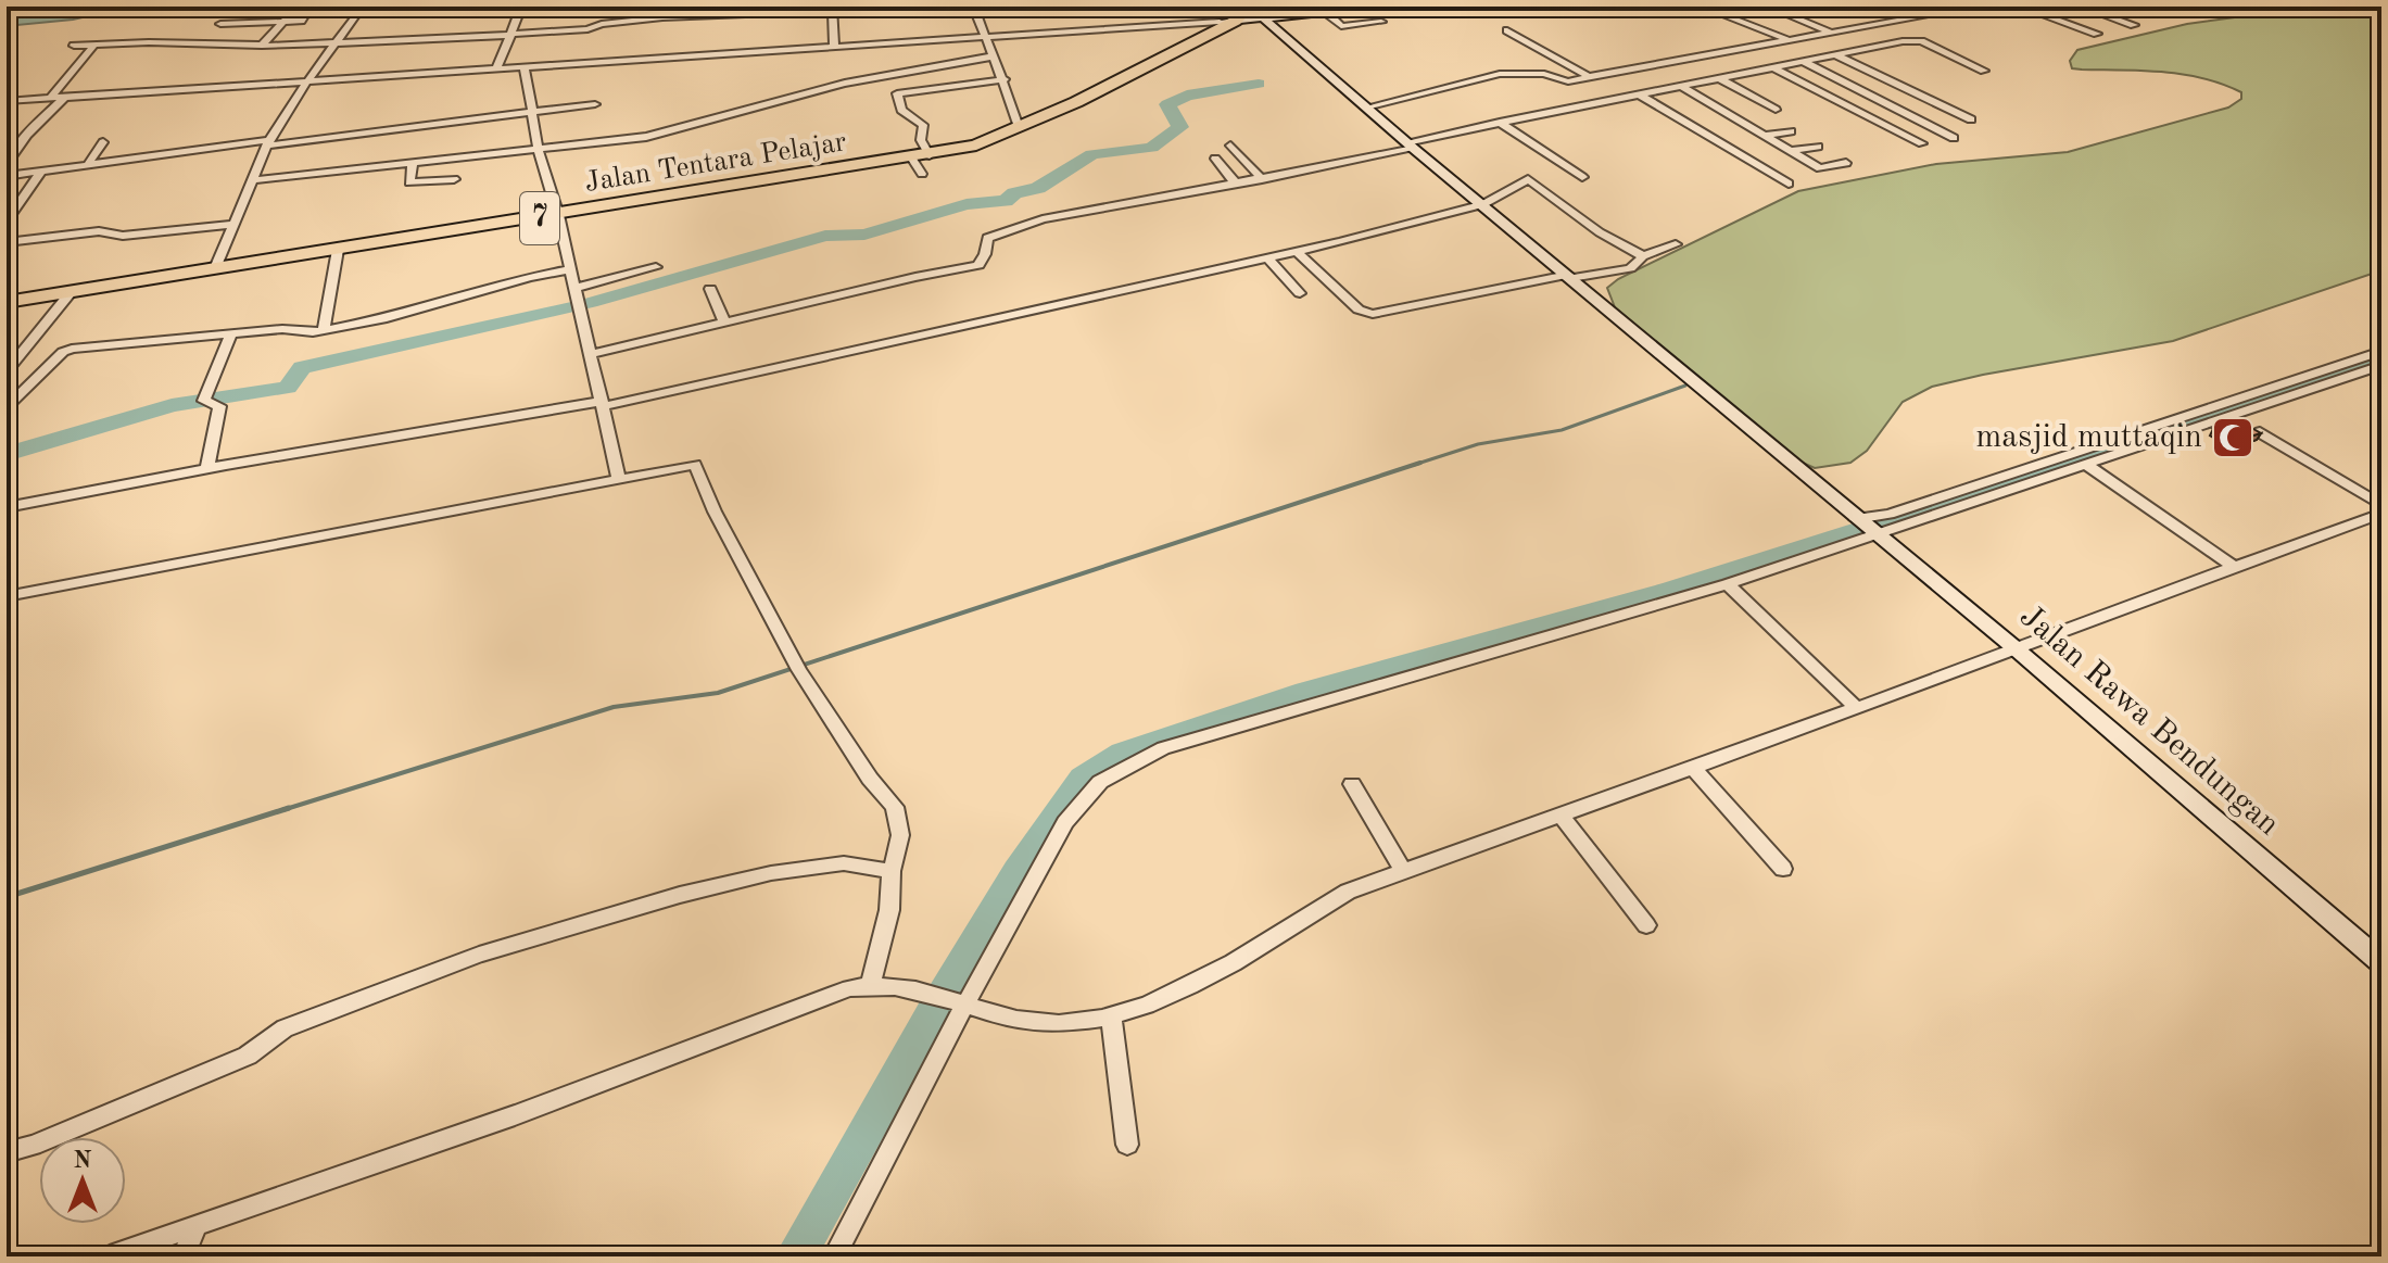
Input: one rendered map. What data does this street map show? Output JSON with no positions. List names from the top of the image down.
{
  "streets": {
    "highway": ["Jalan Tentara Pelajar", "7"],
    "street": ["Jalan Rawa Bendungan"]
  },
  "crossings": [
    ["Jalan Tentara Pelajar", "Jalan Rawa Bendungan"]
  ],
  "places": {
    "mosque": ["masjid muttaqin"]
  },
  "north": "top"
}
